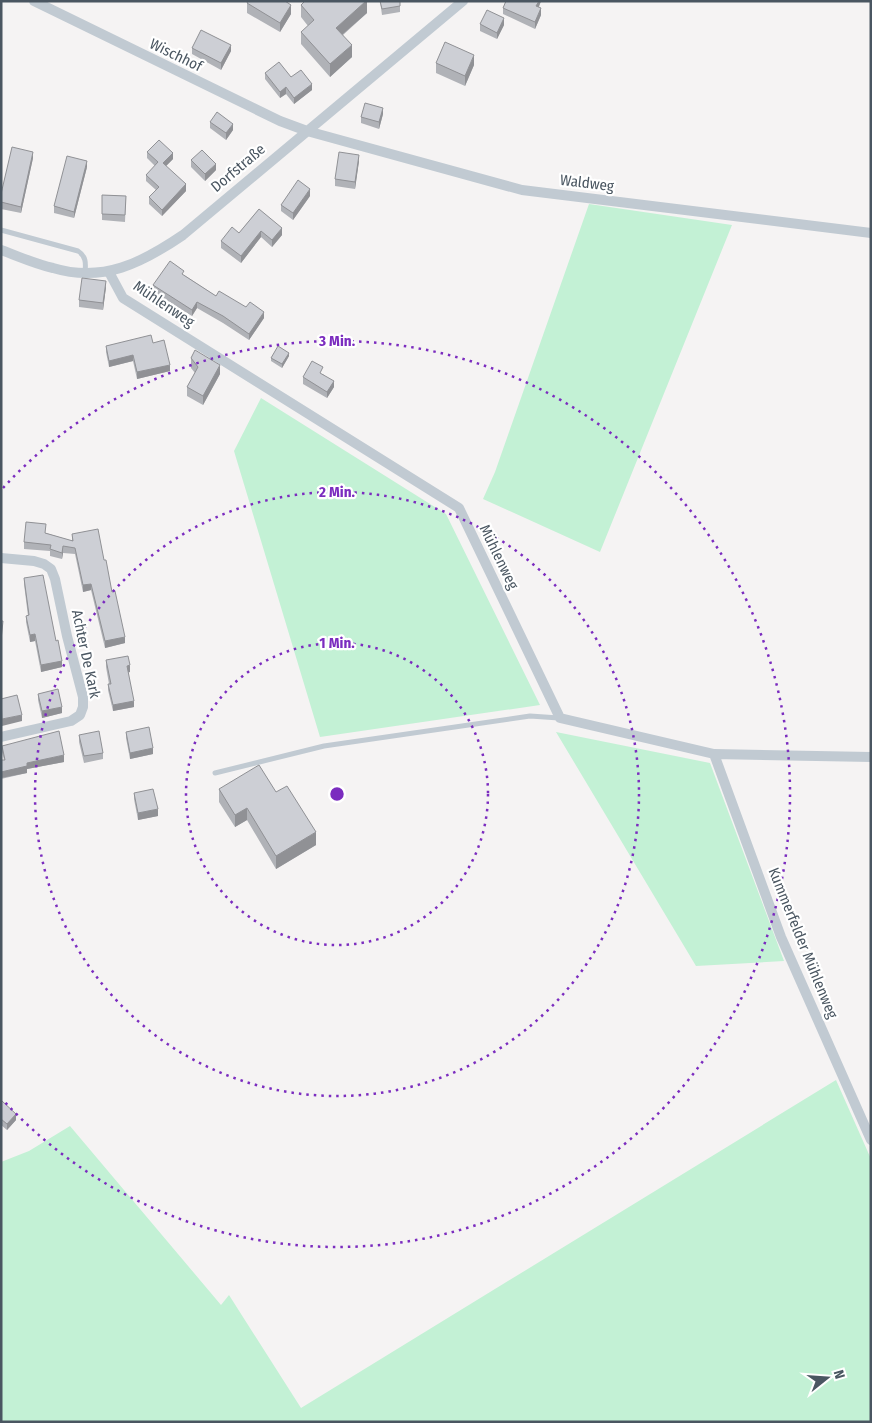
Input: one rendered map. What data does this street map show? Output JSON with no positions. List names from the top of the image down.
{
  "streets": {
    "street": [
      "Wischhof",
      "Dorfstraße",
      "Waldweg",
      "Mühlenweg",
      "Achter De Kark",
      "Kummerfelder Mühlenweg"
    ]
  },
  "crossings": [
    ["Wischhof", "Dorfstraße"],
    ["Wischhof", "Waldweg"],
    ["Dorfstraße", "Waldweg"],
    ["Dorfstraße", "Mühlenweg"]
  ],
  "north": "right",
  "rings": ["3 Min.", "2 Min.", "1 Min."]
}
